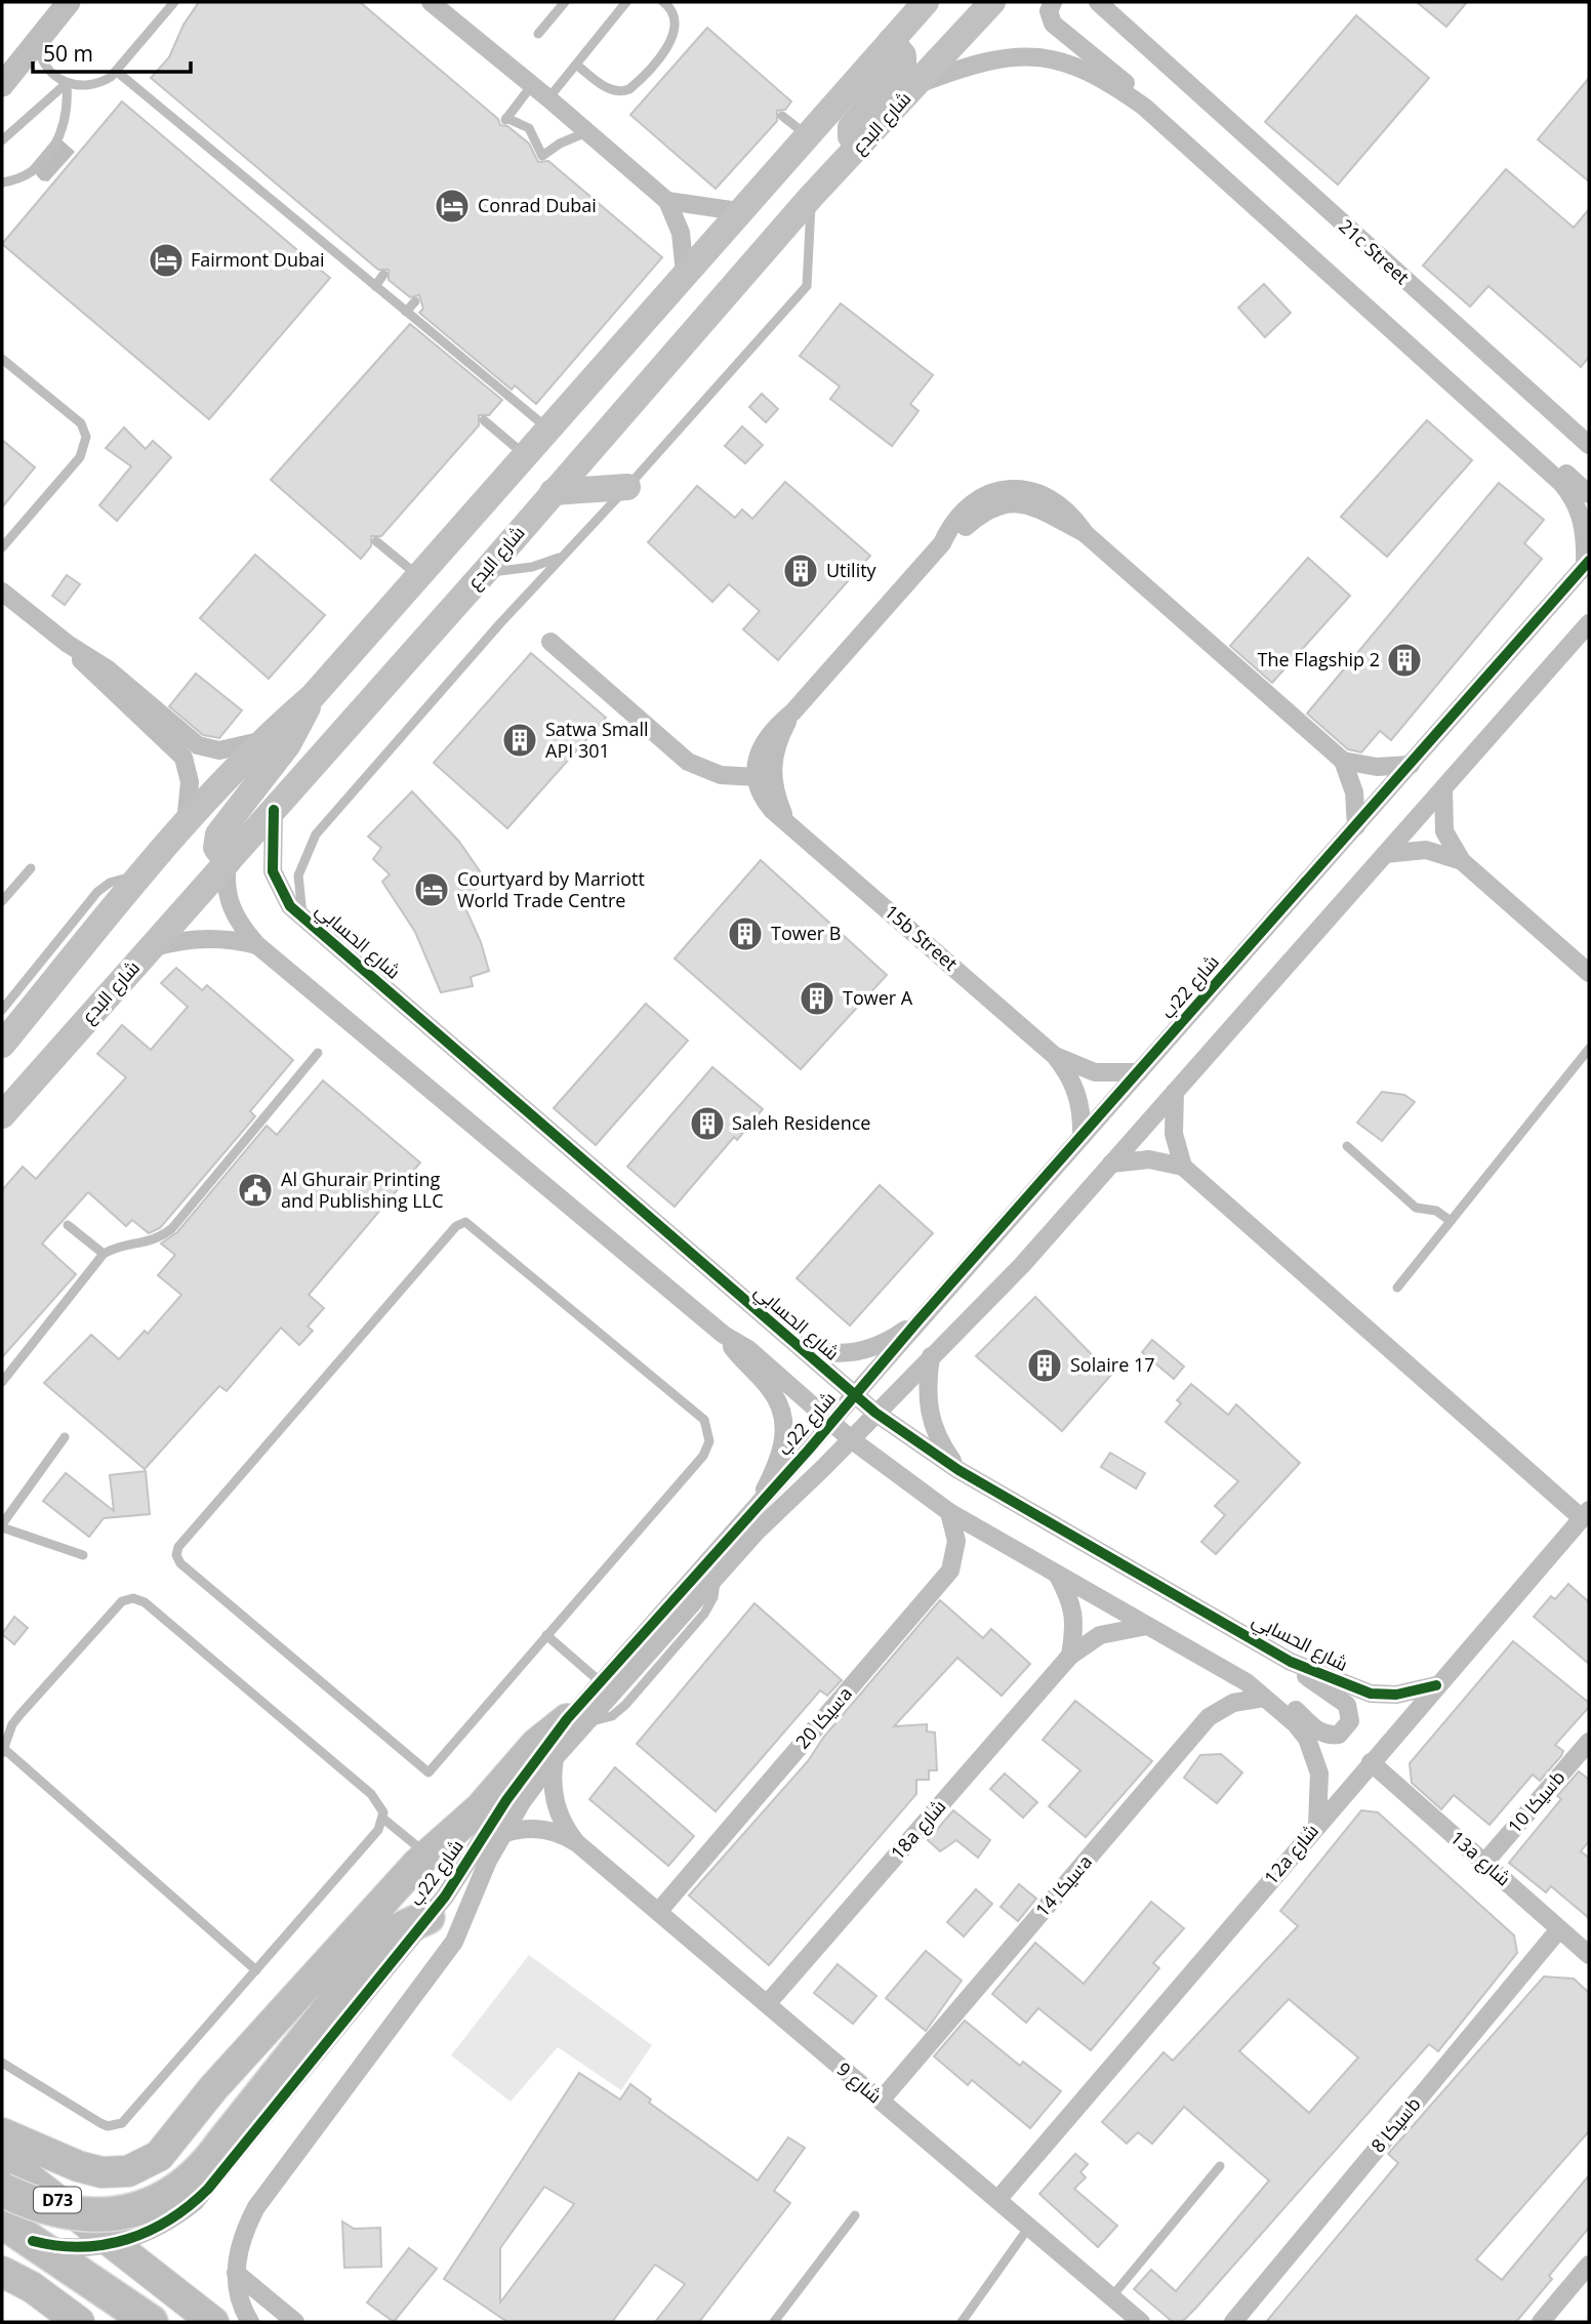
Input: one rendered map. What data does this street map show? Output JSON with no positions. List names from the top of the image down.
{
  "streets": {
    "main road": ["شارع البدع", "D73"],
    "street": [
      "21c Street",
      "15b Street",
      "شارع الحسابي",
      "شارع 22ب",
      "سيكا 20a",
      "سيكا 10b",
      "18a شارع",
      "12a شارع",
      "13a شارع",
      "سيكا 14a",
      "شارع 9",
      "سيكا 8b"
    ]
  },
  "crossings": [
    ["شارع البدع", "شارع الحسابي"],
    ["15b Street", "شارع 22ب"],
    ["شارع الحسابي", "شارع 22ب"],
    ["شارع الحسابي", "12a شارع"],
    ["شارع 22ب", "شارع 9"],
    ["شارع 22ب", "D73"],
    ["سيكا 20a", "شارع 9"],
    ["سيكا 10b", "13a شارع"],
    ["18a شارع", "شارع 9"],
    ["12a شارع", "13a شارع"],
    ["12a شارع", "شارع 9"],
    ["13a شارع", "سيكا 8b"],
    ["سيكا 14a", "شارع 9"]
  ],
  "places": {
    "hotel": ["Conrad Dubai", "Fairmont Dubai", "Courtyard by Marriott World Trade Centre"],
    "building": [
      "Utility",
      "The Flagship 2",
      "Satwa Small API 301",
      "Tower B",
      "Tower A",
      "Saleh Residence",
      "Solaire 17"
    ],
    "public building": ["Al Ghurair Printing and Publishing LLC"]
  },
  "scale_bar": "50 m"
}
